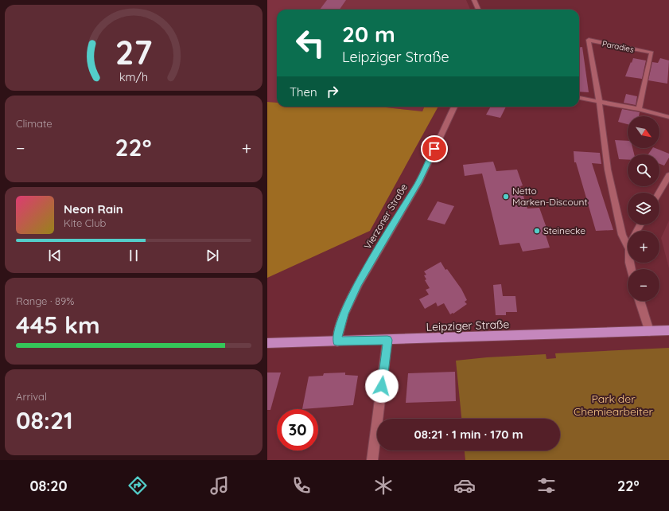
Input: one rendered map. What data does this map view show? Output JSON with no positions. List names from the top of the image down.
{
  "streets": {
    "main road": ["Leipziger Straße"],
    "street": ["Paradies", "Vierzoner Straße"]
  },
  "crossings": [
    ["Vierzoner Straße", "Leipziger Straße"]
  ],
  "parks": ["Park der Chemiearbeiter"],
  "places": ["Netto Marken-Discount", "Steinecke"],
  "north": "bottom right",
  "page": {
    "turn": ["20 m", "Leipziger Straße"],
    "then": "Then",
    "tile": [
      "Climate",
      ["Range · 89%", "445 km"],
      ["Arrival", "08:21"]
    ],
    "map_buttons": ["+", "−"],
    "heat": ["−", "22°", "+"],
    "song": ["Neon Rain", "Kite Club"],
    "limit": "30",
    "trip": "08:21 · 1 min · 170 m",
    "tabs": ["08:20", "22°"],
    "gauge": ["27", "km/h"]
  }
}
